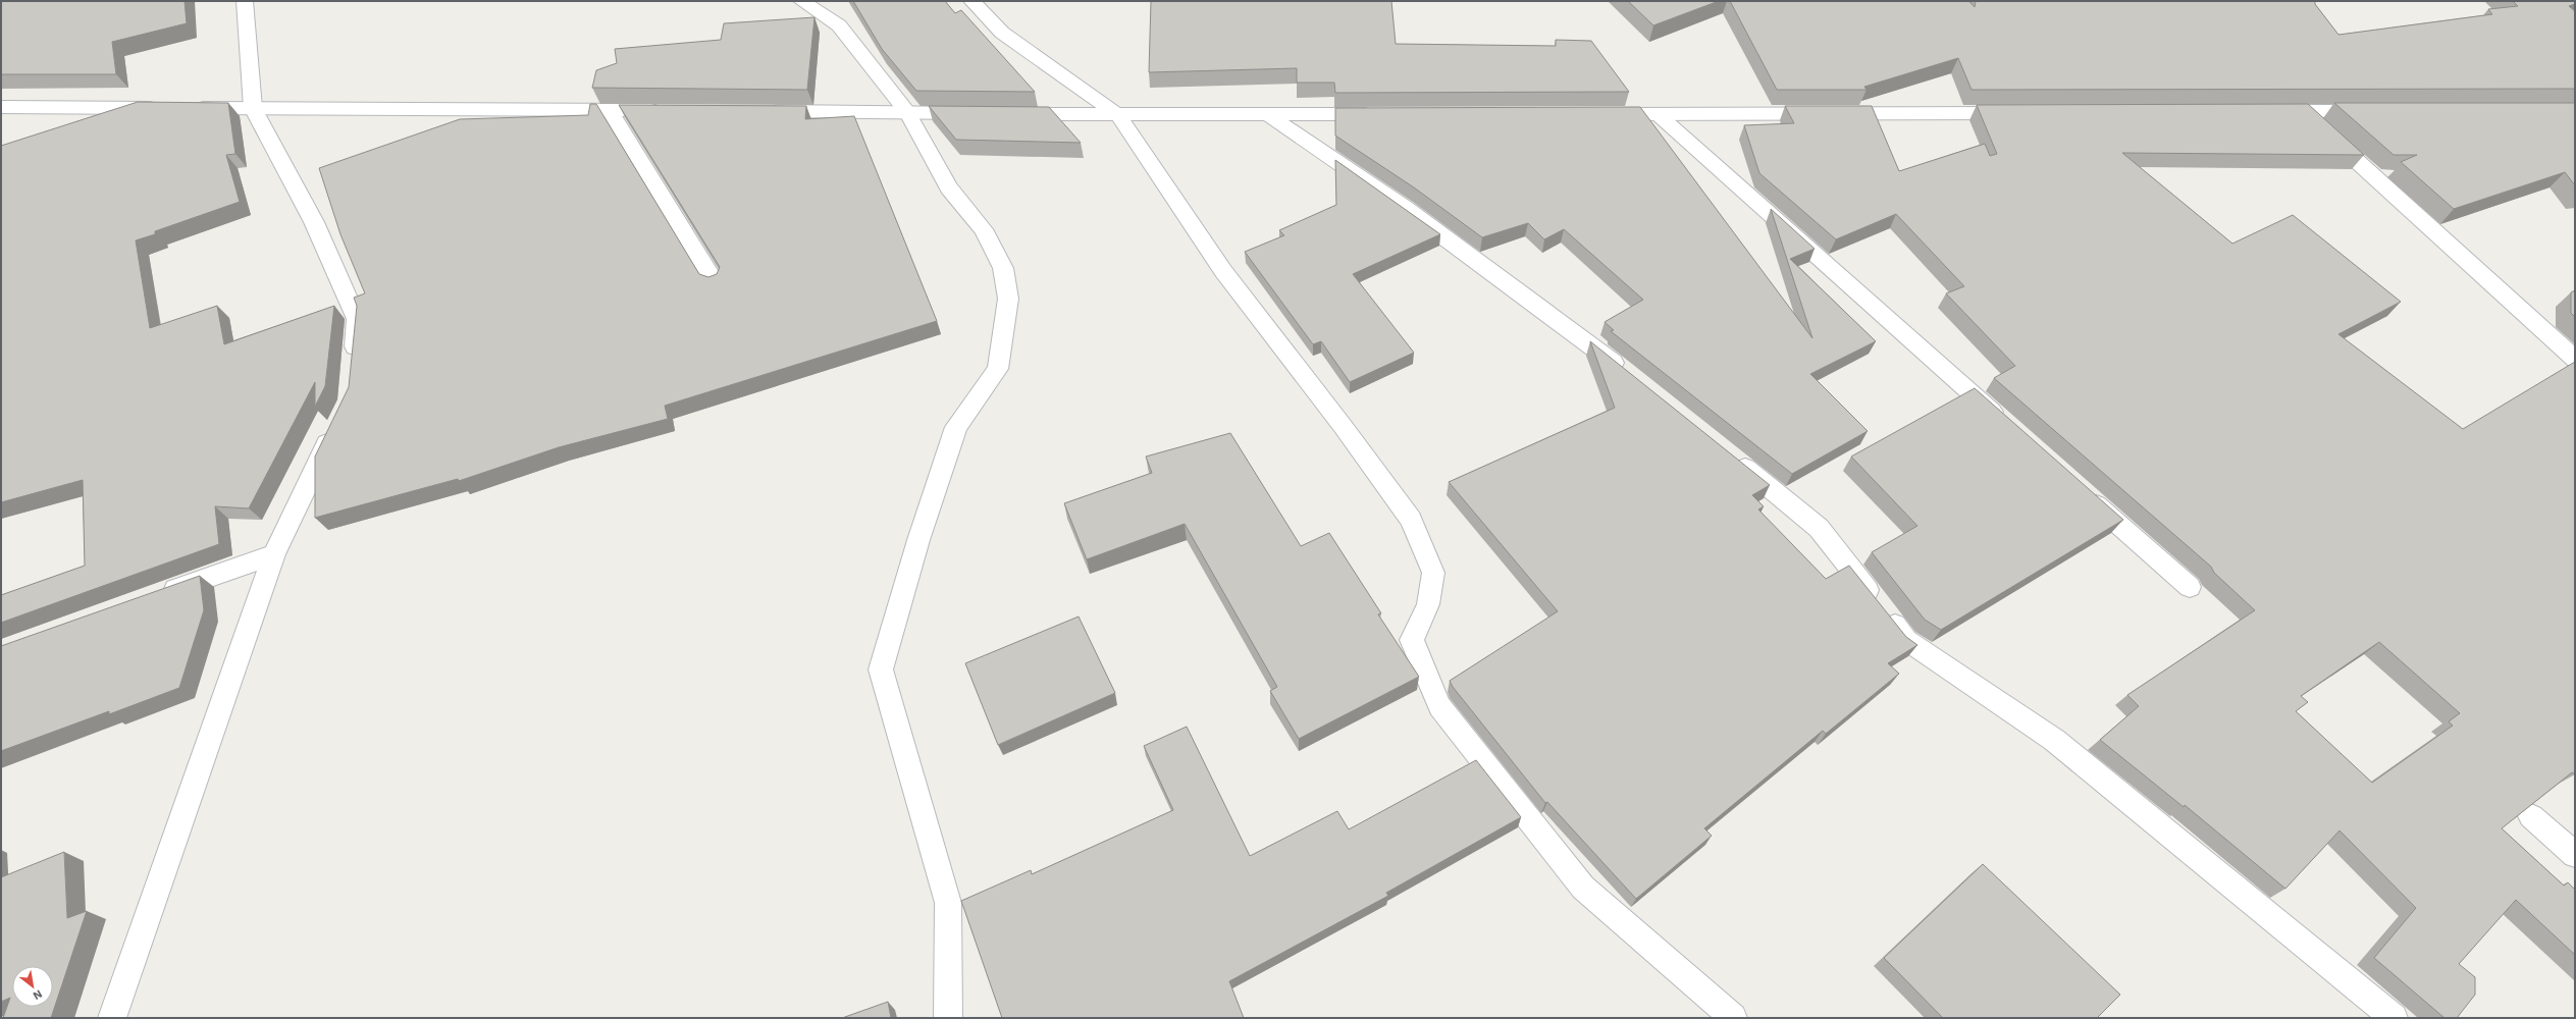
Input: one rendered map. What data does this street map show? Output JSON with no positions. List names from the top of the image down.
{
  "north": "bottom right"
}
